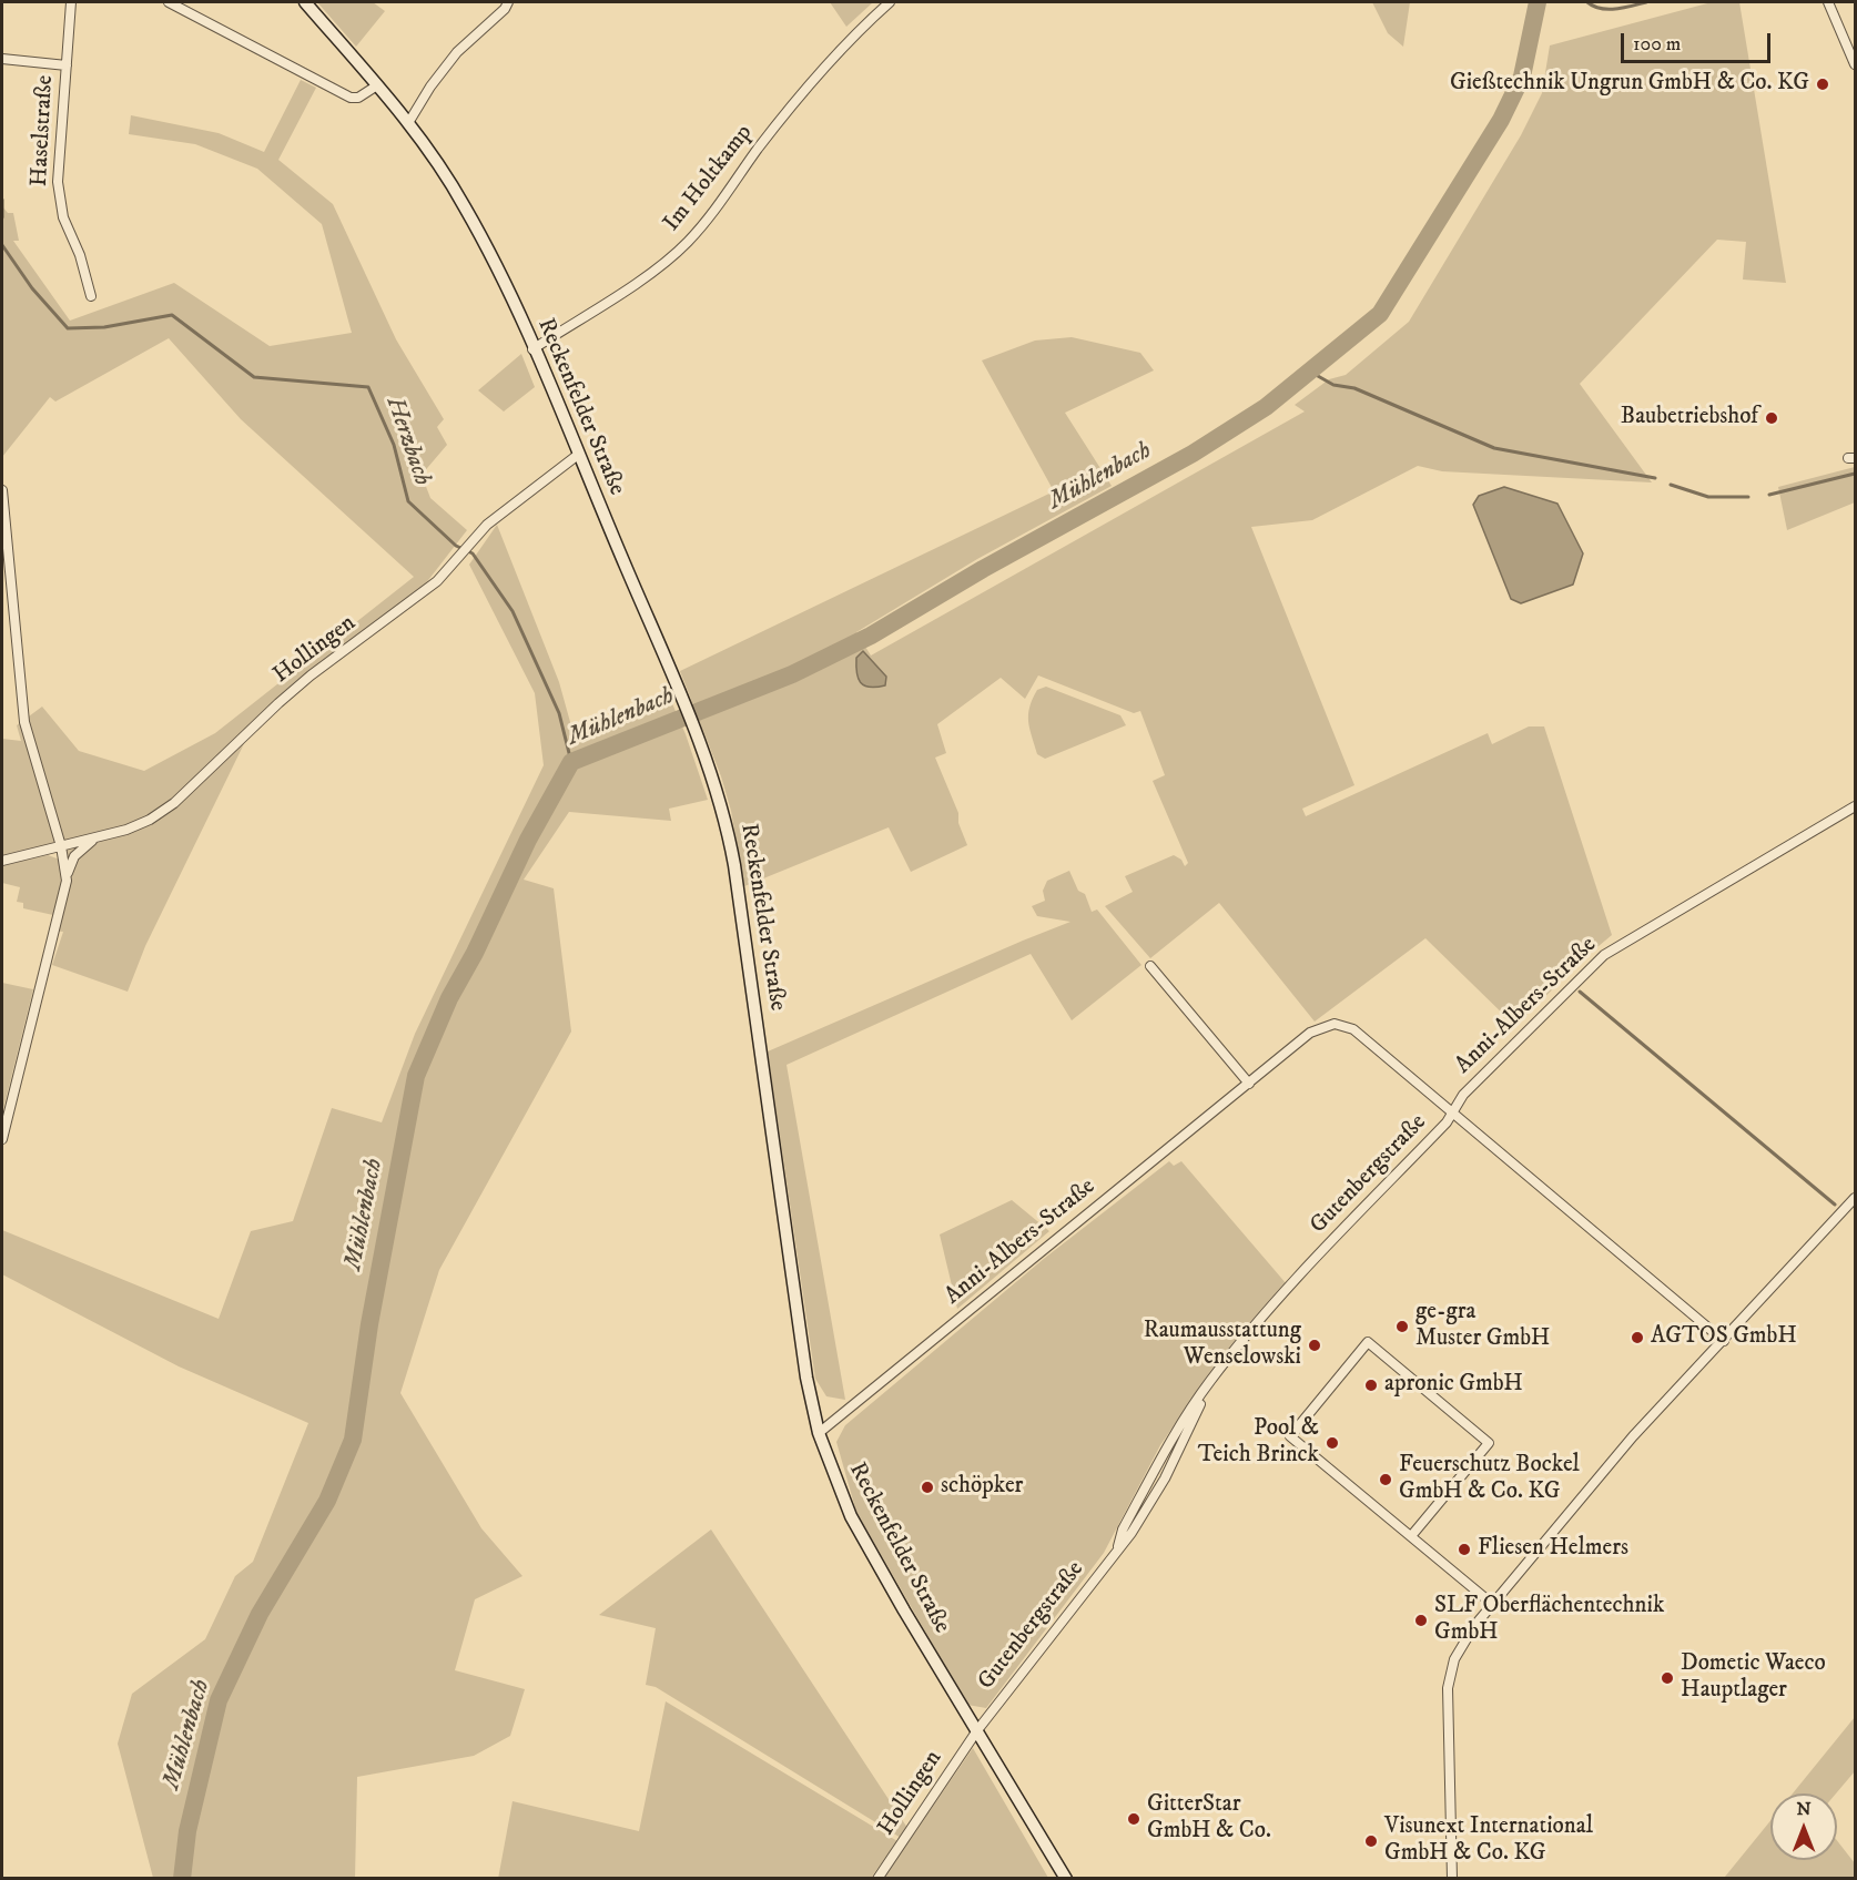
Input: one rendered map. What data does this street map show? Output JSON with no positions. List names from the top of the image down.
{
  "streets": {
    "street": [
      "Haselstraße",
      "Im Holtkamp",
      "Reckenfelder Straße",
      "Hollingen",
      "Anni-Albers-Straße",
      "Gutenbergstraße"
    ]
  },
  "crossings": [
    ["Im Holtkamp", "Reckenfelder Straße"],
    ["Reckenfelder Straße", "Hollingen"],
    ["Reckenfelder Straße", "Anni-Albers-Straße"],
    ["Reckenfelder Straße", "Gutenbergstraße"],
    ["Hollingen", "Gutenbergstraße"],
    ["Anni-Albers-Straße", "Gutenbergstraße"]
  ],
  "water": ["Herzbach", "Mühlenbach"],
  "places": [
    "Gießtechnik Ungrun GmbH & Co. KG",
    "Baubetriebshof",
    "ge-gra Muster GmbH",
    "AGTOS GmbH",
    "Raumausstattung Wenselowski",
    "apronic GmbH",
    "Pool & Teich Brinck",
    "Feuerschutz Bockel GmbH & Co. KG",
    "schöpker",
    "Fliesen Helmers",
    "SLF Oberflächentechnik GmbH",
    "Dometic Waeco Hauptlager",
    "GitterStar GmbH & Co.",
    "Visunext International GmbH & Co. KG"
  ],
  "scale_bar": "100 m",
  "north": "top"
}
